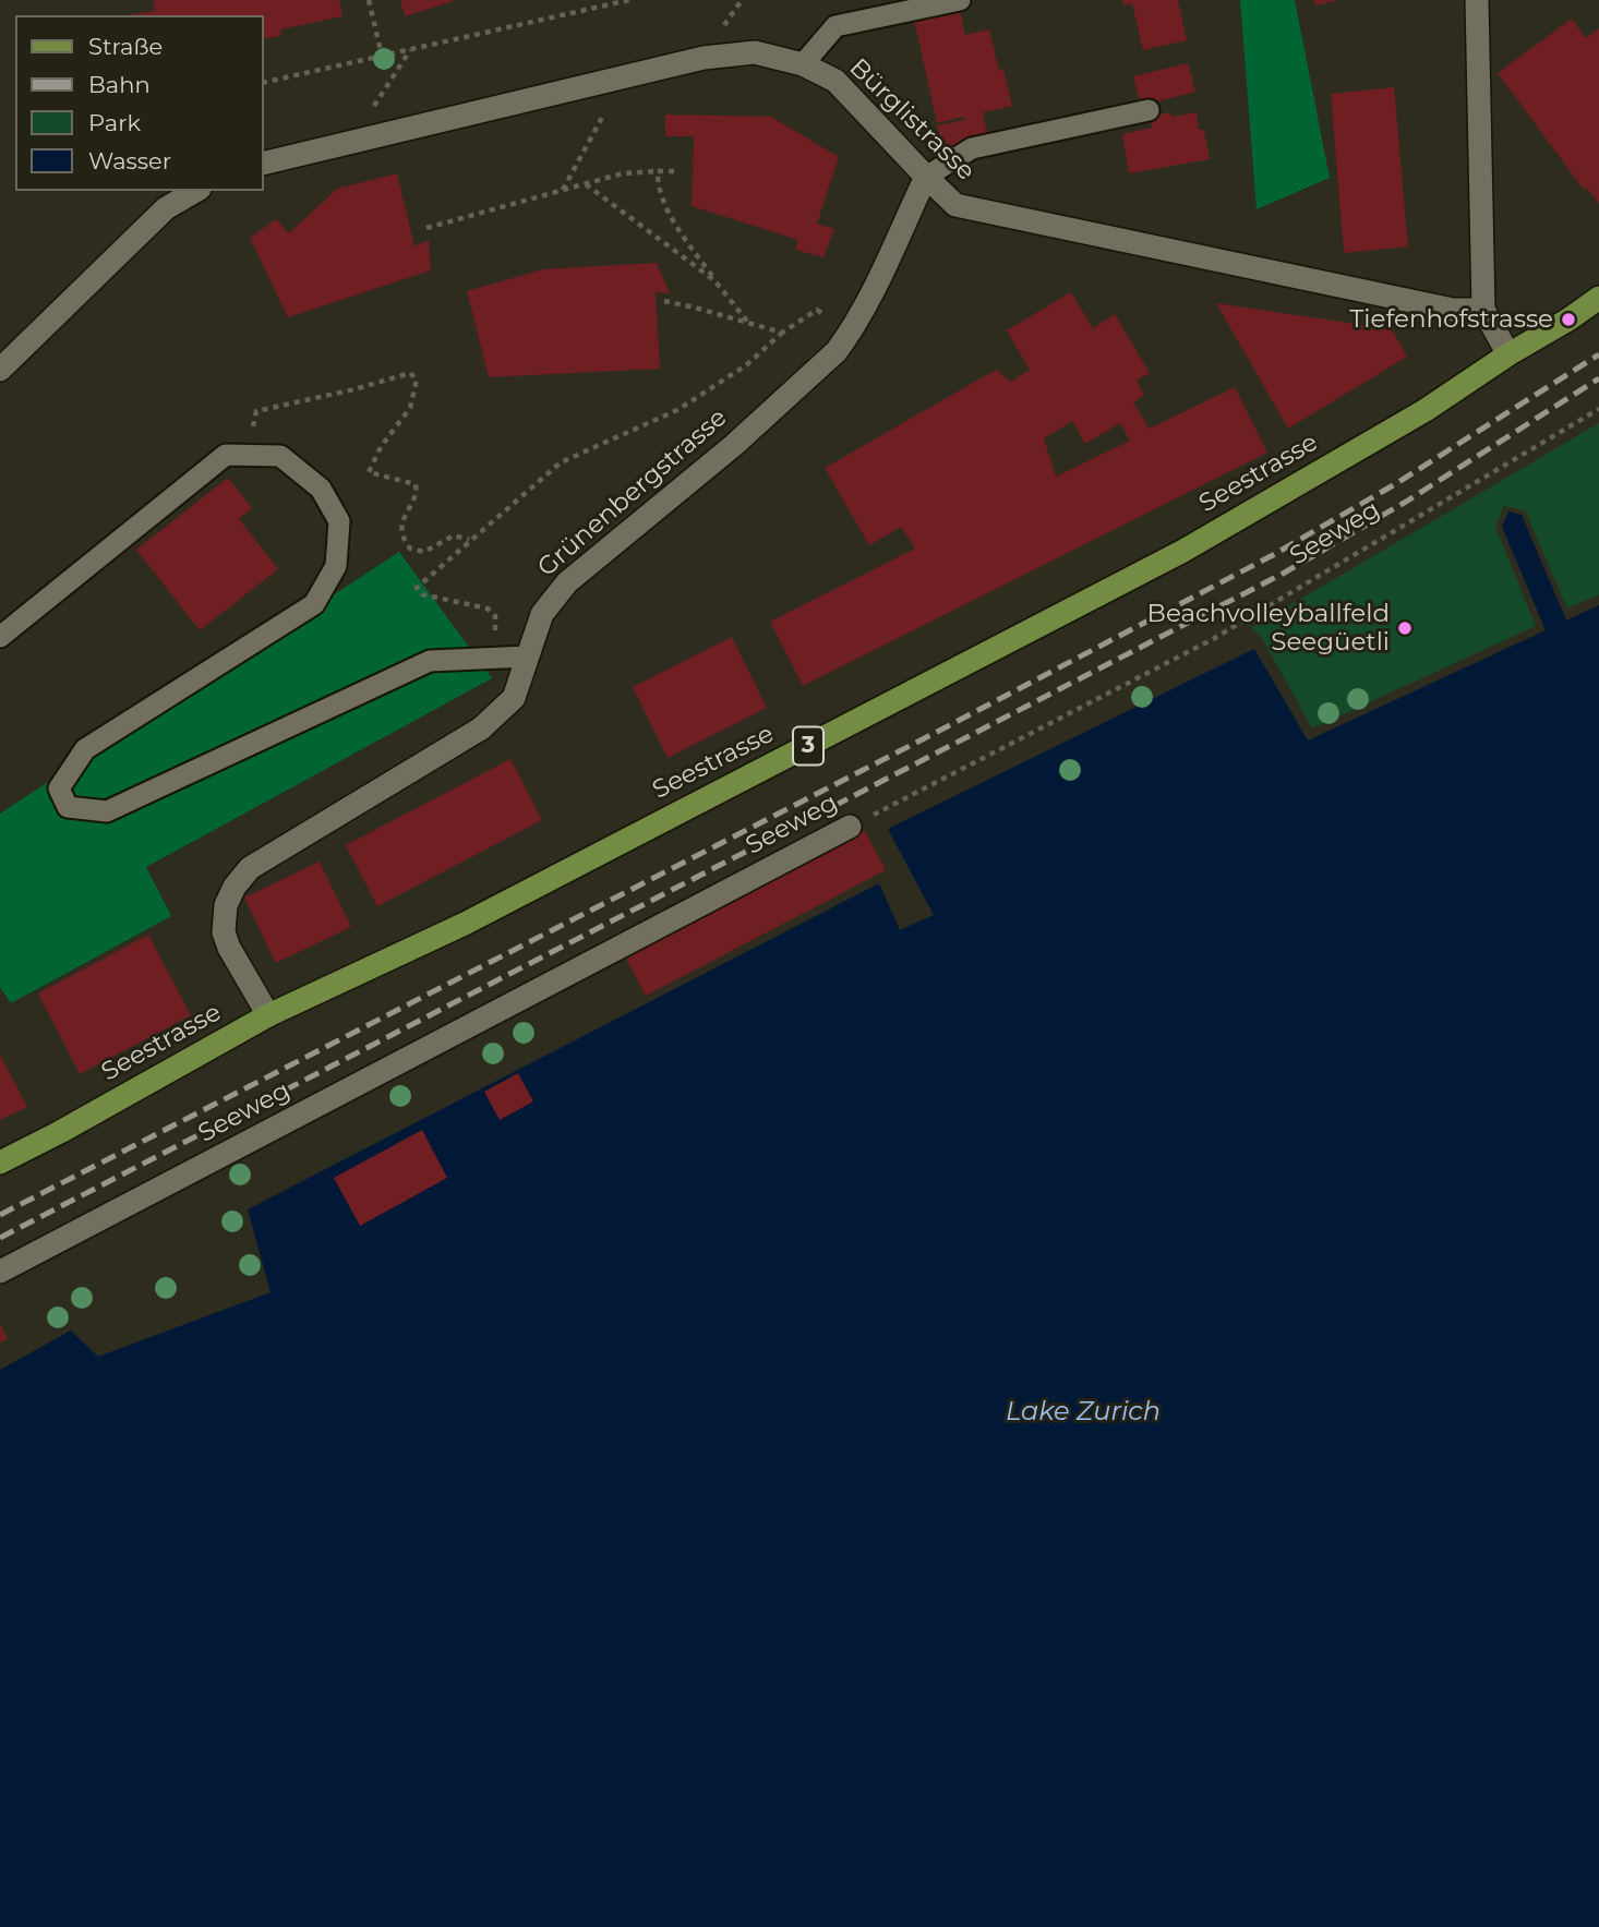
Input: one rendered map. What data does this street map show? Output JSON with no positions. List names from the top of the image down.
{
  "streets": {
    "main road": ["Seestrasse", "3"],
    "street": ["Bürglistrasse", "Grünenbergstrasse", "Seeweg"]
  },
  "crossings": [
    ["Bürglistrasse", "Grünenbergstrasse"],
    ["Seestrasse", "Grünenbergstrasse"]
  ],
  "water": ["Lake Zurich"],
  "places": ["Tiefenhofstrasse", "Beachvolleyballfeld Seegüetli"],
  "legend": [
    "Straße",
    "Bahn",
    "Park",
    "Wasser"
  ]
}
